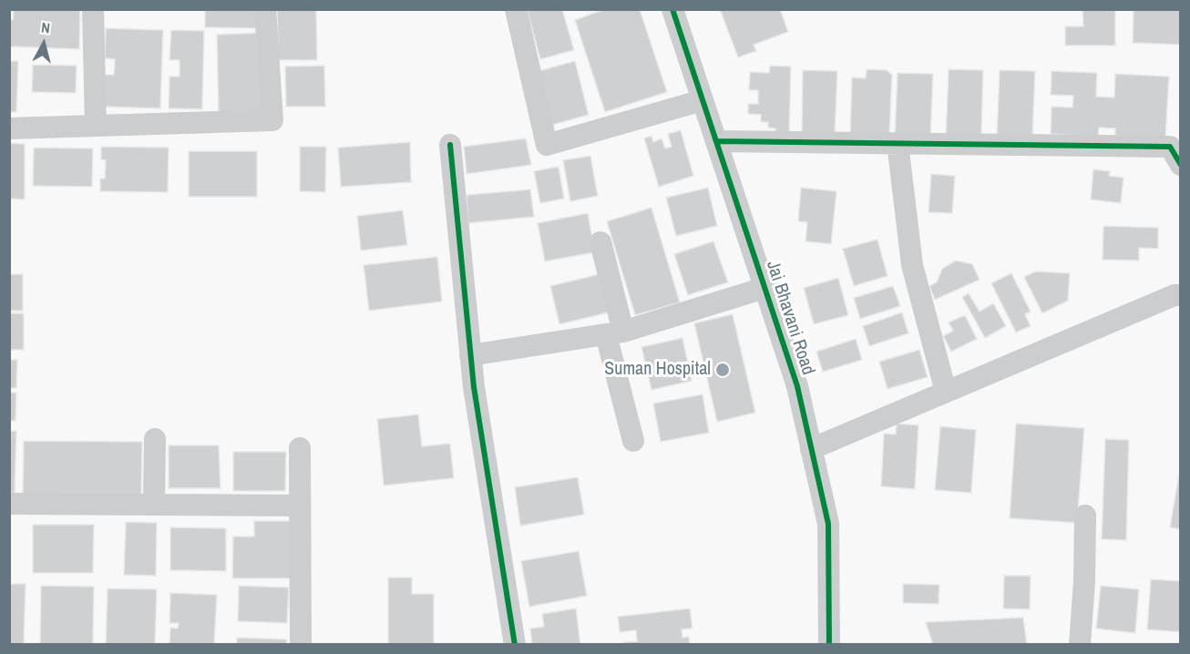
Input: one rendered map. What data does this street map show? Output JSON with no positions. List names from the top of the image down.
{
  "streets": {
    "street": ["Jai Bhavani Road"]
  },
  "places": ["Suman Hospital"],
  "north": "top"
}
